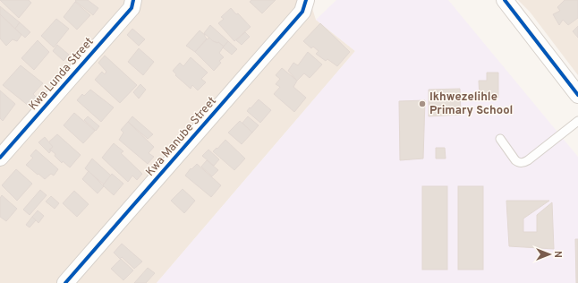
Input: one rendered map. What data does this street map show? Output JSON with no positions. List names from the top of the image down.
{
  "streets": {
    "street": ["Kwa Lunda Street", "Kwa Manube Street"]
  },
  "places": ["Ikhwezelihle Primary School"],
  "north": "right"
}
